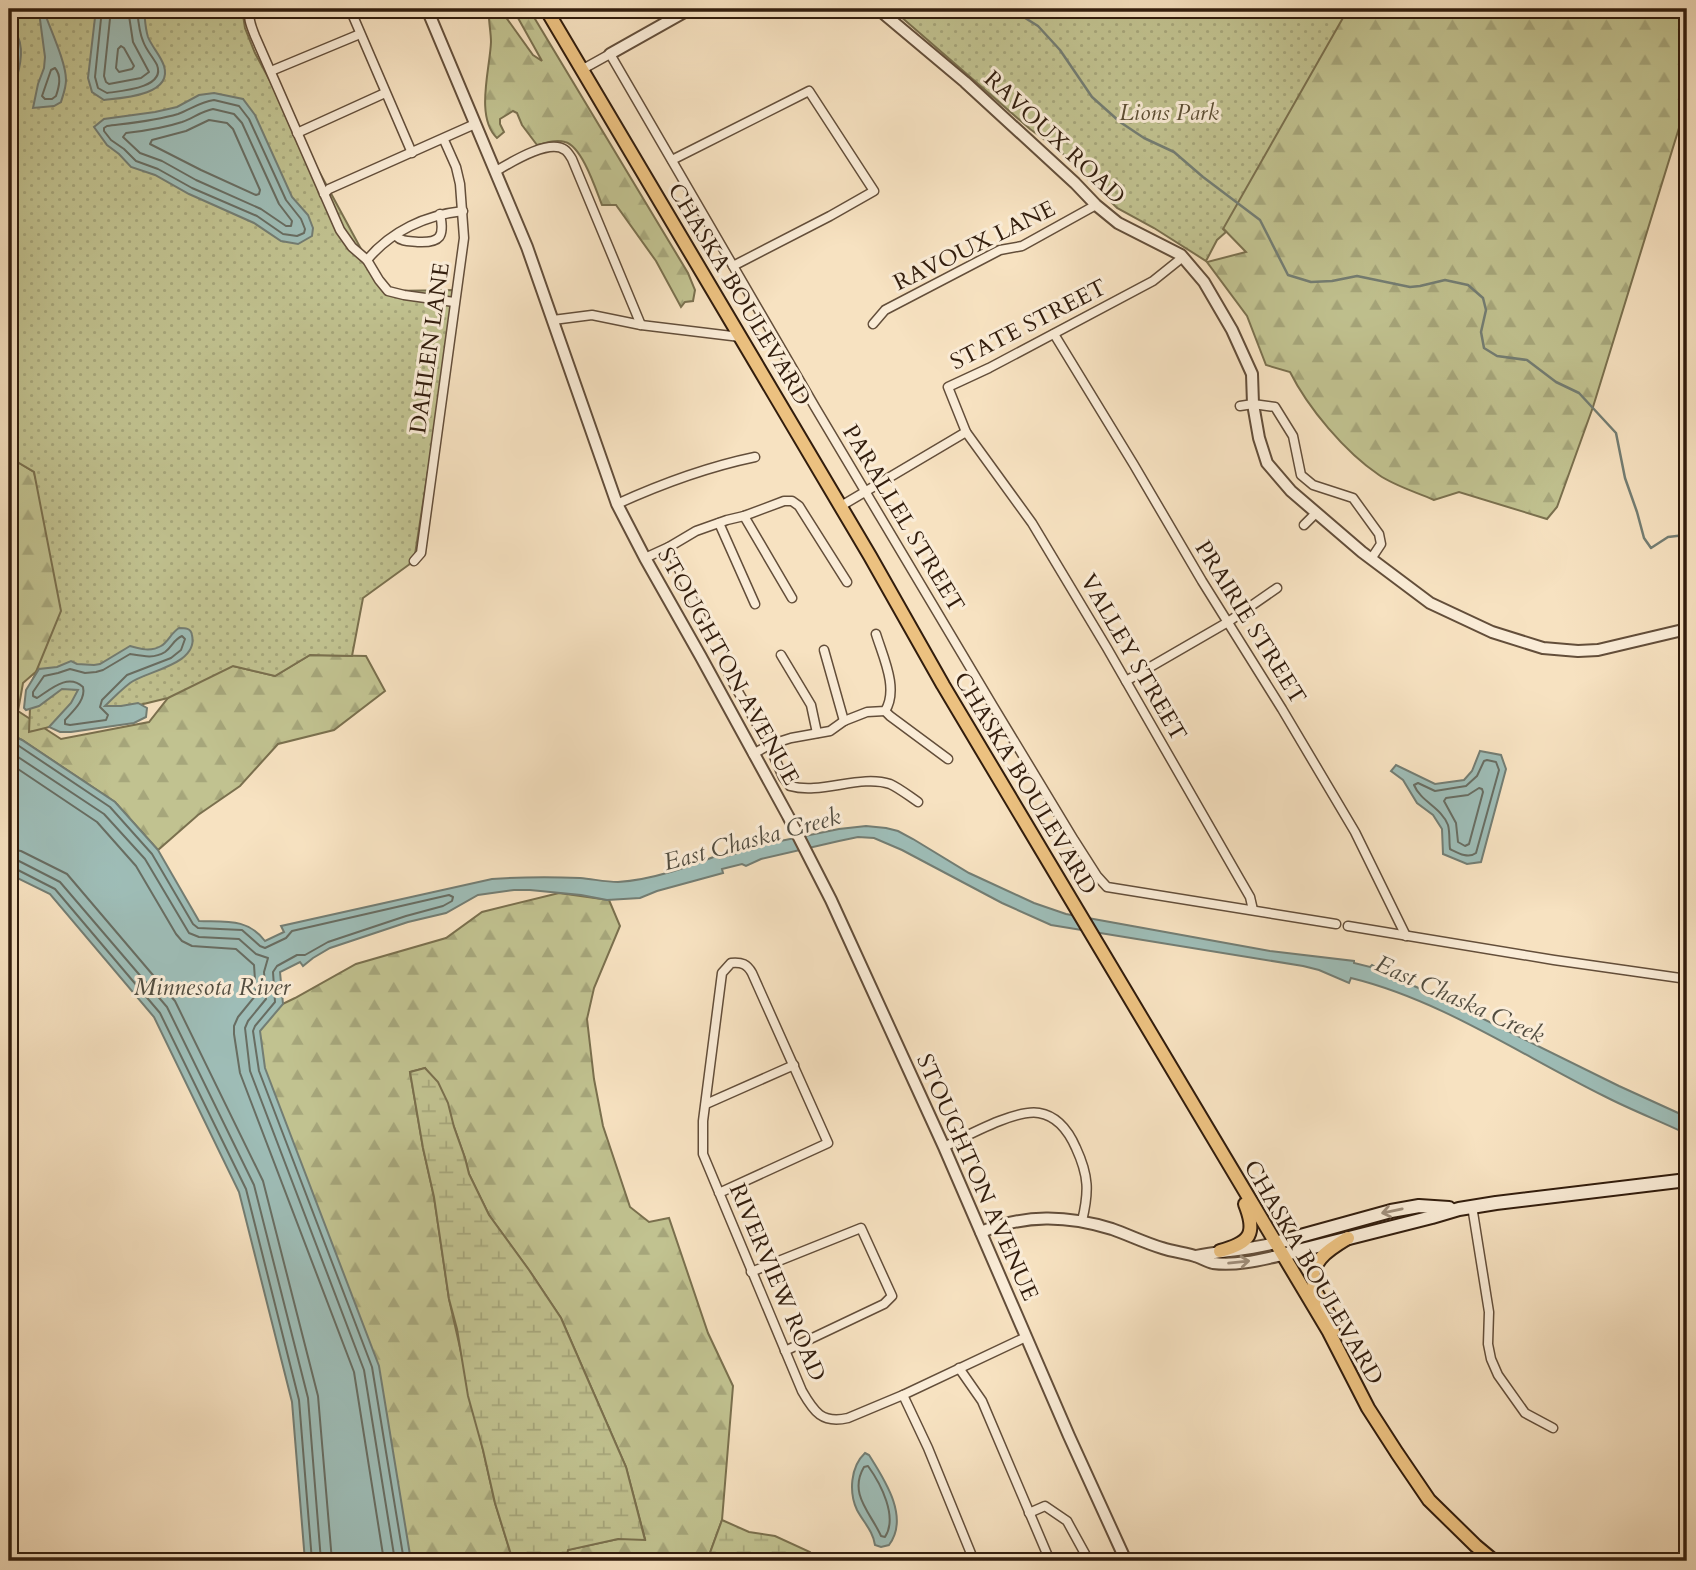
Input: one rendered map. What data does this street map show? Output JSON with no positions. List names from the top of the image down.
{
  "streets": {
    "main road": ["CHASKA BOULEVARD"],
    "street": [
      "RAVOUX ROAD",
      "RAVOUX LANE",
      "STATE STREET",
      "DAHLEN LANE",
      "PARALLEL STREET",
      "PRAIRIE STREET",
      "VALLEY STREET",
      "STOUGHTON AVENUE",
      "RIVERVIEW ROAD"
    ]
  },
  "crossings": [
    ["RAVOUX ROAD", "RAVOUX LANE"],
    ["RAVOUX ROAD", "STATE STREET"],
    ["STATE STREET", "PRAIRIE STREET"],
    ["STATE STREET", "VALLEY STREET"],
    ["PARALLEL STREET", "VALLEY STREET"],
    ["STOUGHTON AVENUE", "RIVERVIEW ROAD"]
  ],
  "water": ["East Chaska Creek", "Minnesota River"],
  "parks": ["Lions Park"]
}
